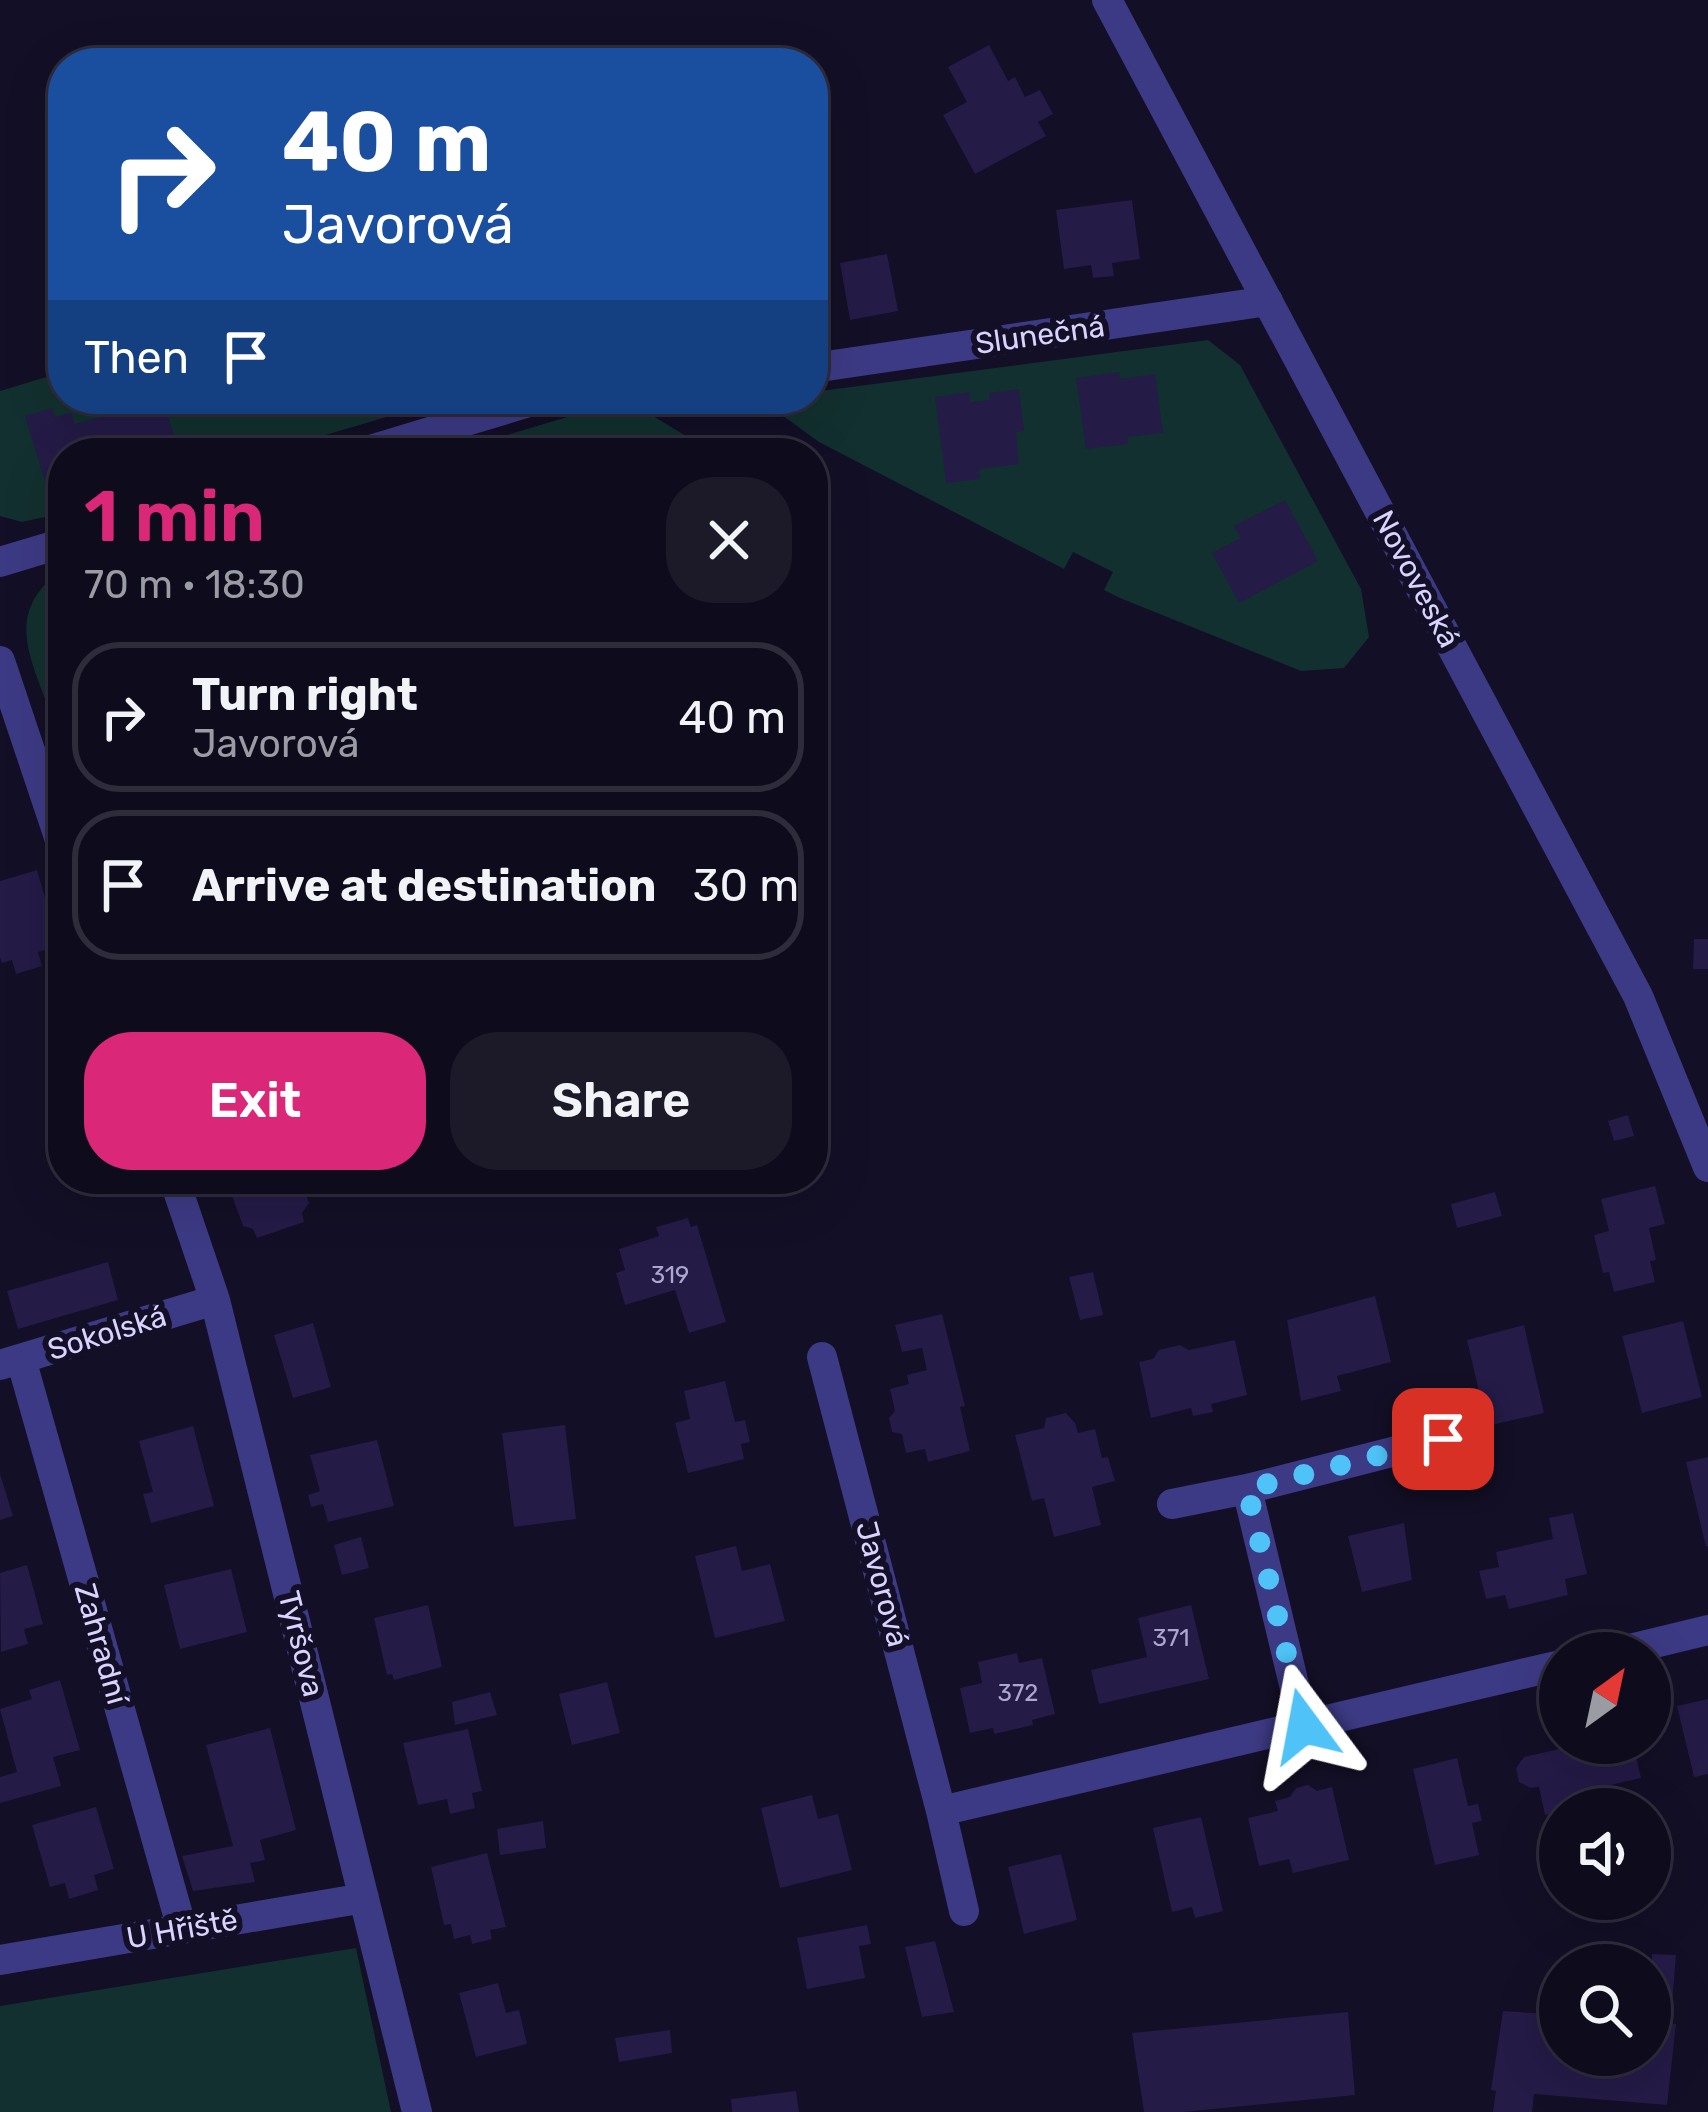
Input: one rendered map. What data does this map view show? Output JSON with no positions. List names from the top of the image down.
{
  "streets": {
    "street": [
      "Slunečná",
      "Novoveská",
      "Sokolská",
      "Javorová",
      "Zahradní",
      "Tyršova",
      "U Hřiště"
    ]
  },
  "crossings": [
    ["Slunečná", "Novoveská"],
    ["Sokolská", "Zahradní"],
    ["Sokolská", "Tyršova"],
    ["Zahradní", "U Hřiště"],
    ["Tyršova", "U Hřiště"]
  ],
  "house_numbers": ["319", "371", "372"],
  "north": "top right",
  "page": {
    "turn": ["40 m", "Javorová"],
    "then": "Then",
    "heading": ["1 min", "70 m · 18:30"],
    "list": [
      {
        "name": "Turn right",
        "note": "Javorová",
        "value": "40 m"
      },
      {
        "name": "Arrive at destination",
        "value": "30 m"
      }
    ],
    "buttons": ["Exit", "Share"]
  }
}
